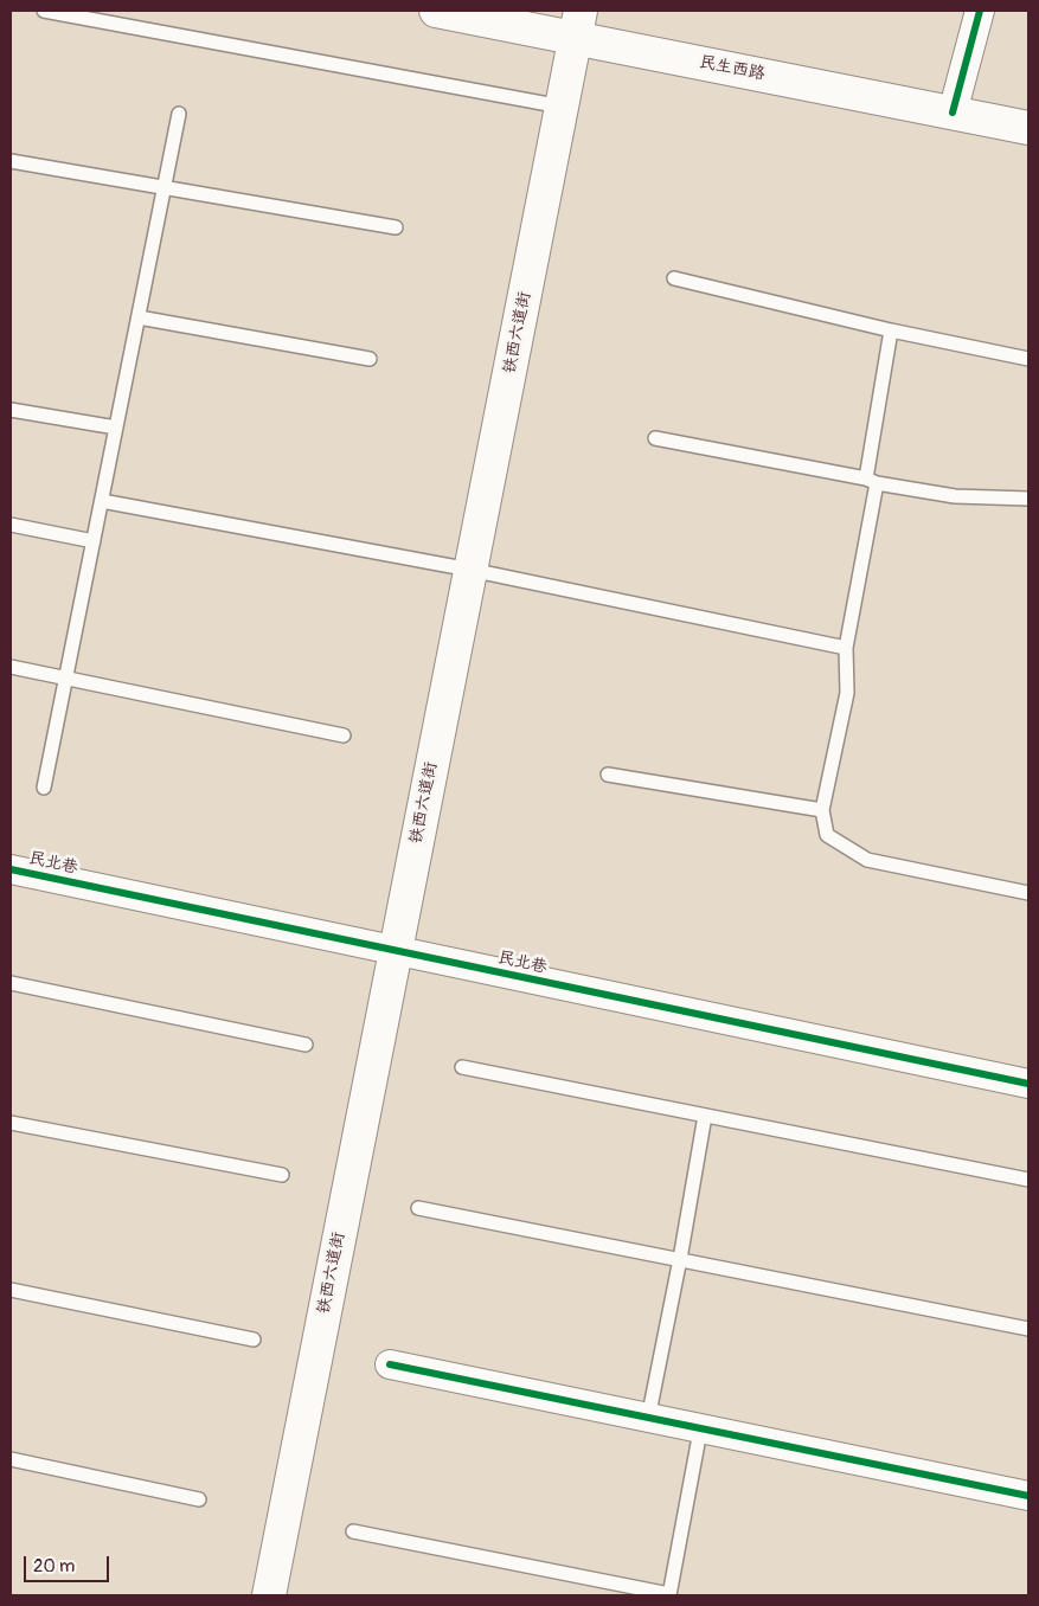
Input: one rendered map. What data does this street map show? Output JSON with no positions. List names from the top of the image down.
{
  "streets": {
    "main road": ["民生西路", "铁西六道街"],
    "street": ["民北巷"]
  },
  "crossings": [
    ["民生西路", "铁西六道街"],
    ["铁西六道街", "民北巷"]
  ],
  "scale_bar": "20 m"
}
